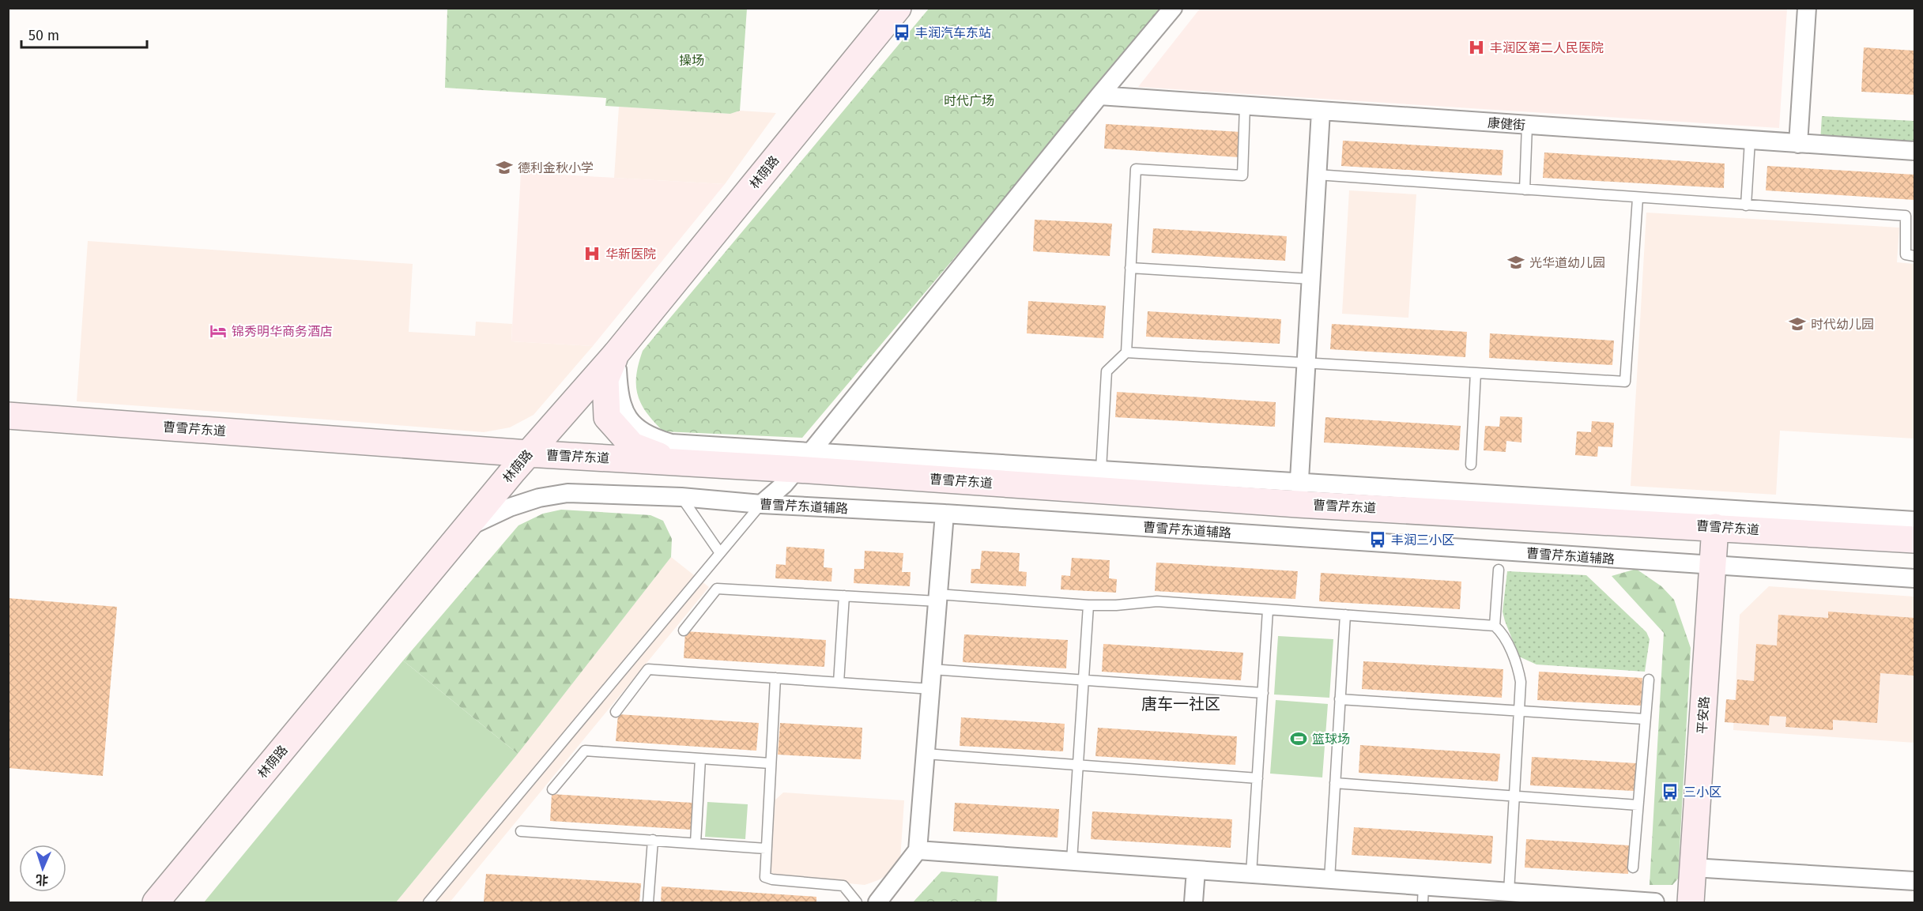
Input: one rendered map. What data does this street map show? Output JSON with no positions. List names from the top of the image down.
{
  "streets": {
    "main road": ["林荫路", "曹雪芹东道", "平安路"],
    "street": ["康健街", "曹雪芹东道辅路"]
  },
  "crossings": [
    ["林荫路", "曹雪芹东道"],
    ["林荫路", "曹雪芹东道辅路"],
    ["曹雪芹东道", "曹雪芹东道辅路"],
    ["曹雪芹东道", "平安路"],
    ["曹雪芹东道辅路", "平安路"]
  ],
  "districts": ["唐车一社区"],
  "parks": ["操场", "时代广场"],
  "places": {
    "bus stop": ["丰润汽车东站", "丰润三小区", "三小区"],
    "hospital": ["丰润区第二人民医院", "华新医院"],
    "school or university": ["德利金秋小学", "光华道幼儿园", "时代幼儿园"],
    "hotel": ["锦秀明华商务酒店"],
    "sports": ["篮球场"]
  },
  "scale_bar": "50 m",
  "north": "bottom"
}
